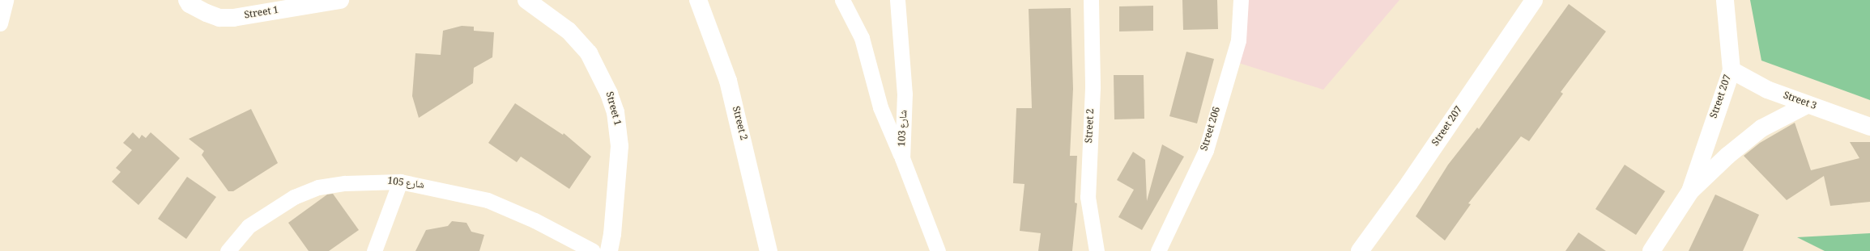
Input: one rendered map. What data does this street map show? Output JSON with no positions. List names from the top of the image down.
{
  "streets": {
    "street": [
      "Street 1",
      "Street 207",
      "Street 3",
      "Street 2",
      "شارع 103",
      "Street 206",
      "شارع 105"
    ]
  },
  "crossings": [
    ["Street 207", "Street 3"]
  ]
}
